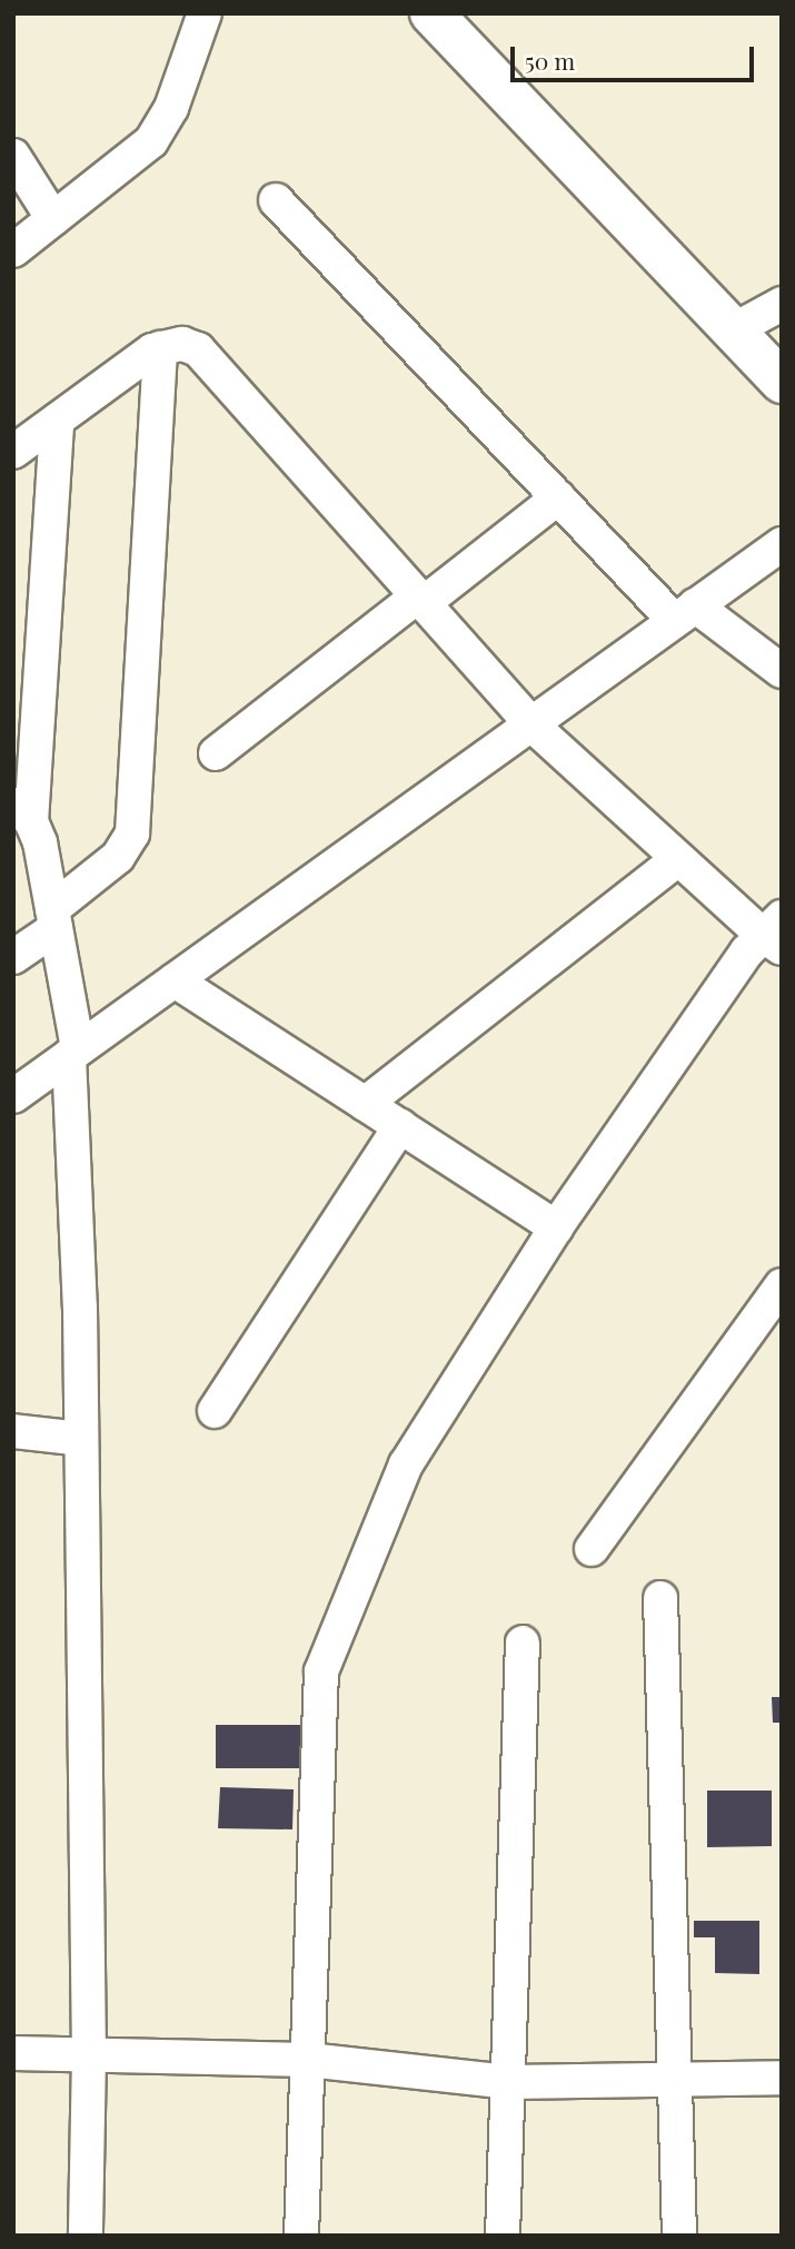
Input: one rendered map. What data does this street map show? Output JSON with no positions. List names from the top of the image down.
{
  "scale_bar": "50 m"
}
